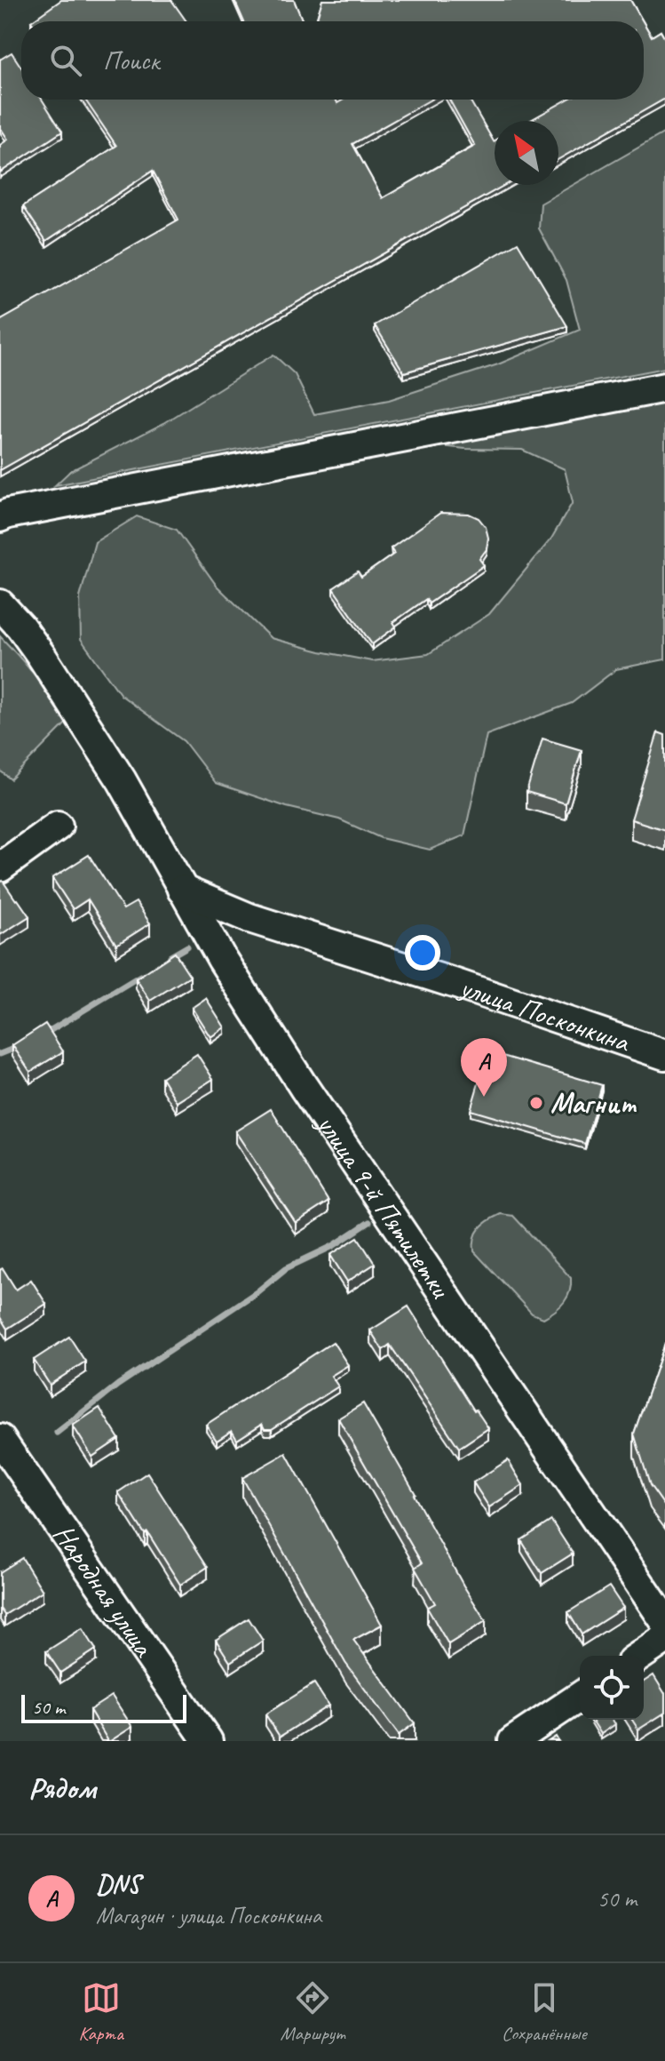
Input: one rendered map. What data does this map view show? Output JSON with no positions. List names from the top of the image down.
{
  "streets": {
    "street": ["улица Посконкина", "улица 9-й Пятилетки", "Народная улица"]
  },
  "crossings": [
    ["улица Посконкина", "улица 9-й Пятилетки"]
  ],
  "places": ["Магнит"],
  "scale_bar": "50 m",
  "north": "top left",
  "page": {
    "search": "Поиск",
    "pins": "A",
    "scale": "50 m",
    "heading": "Рядом",
    "list": [
      {
        "mark": "A",
        "name": "DNS",
        "note": "Магазин · улица Посконкина",
        "value": "50 m"
      }
    ],
    "nav": ["Карта", "Маршрут", "Сохранённые"]
  }
}
